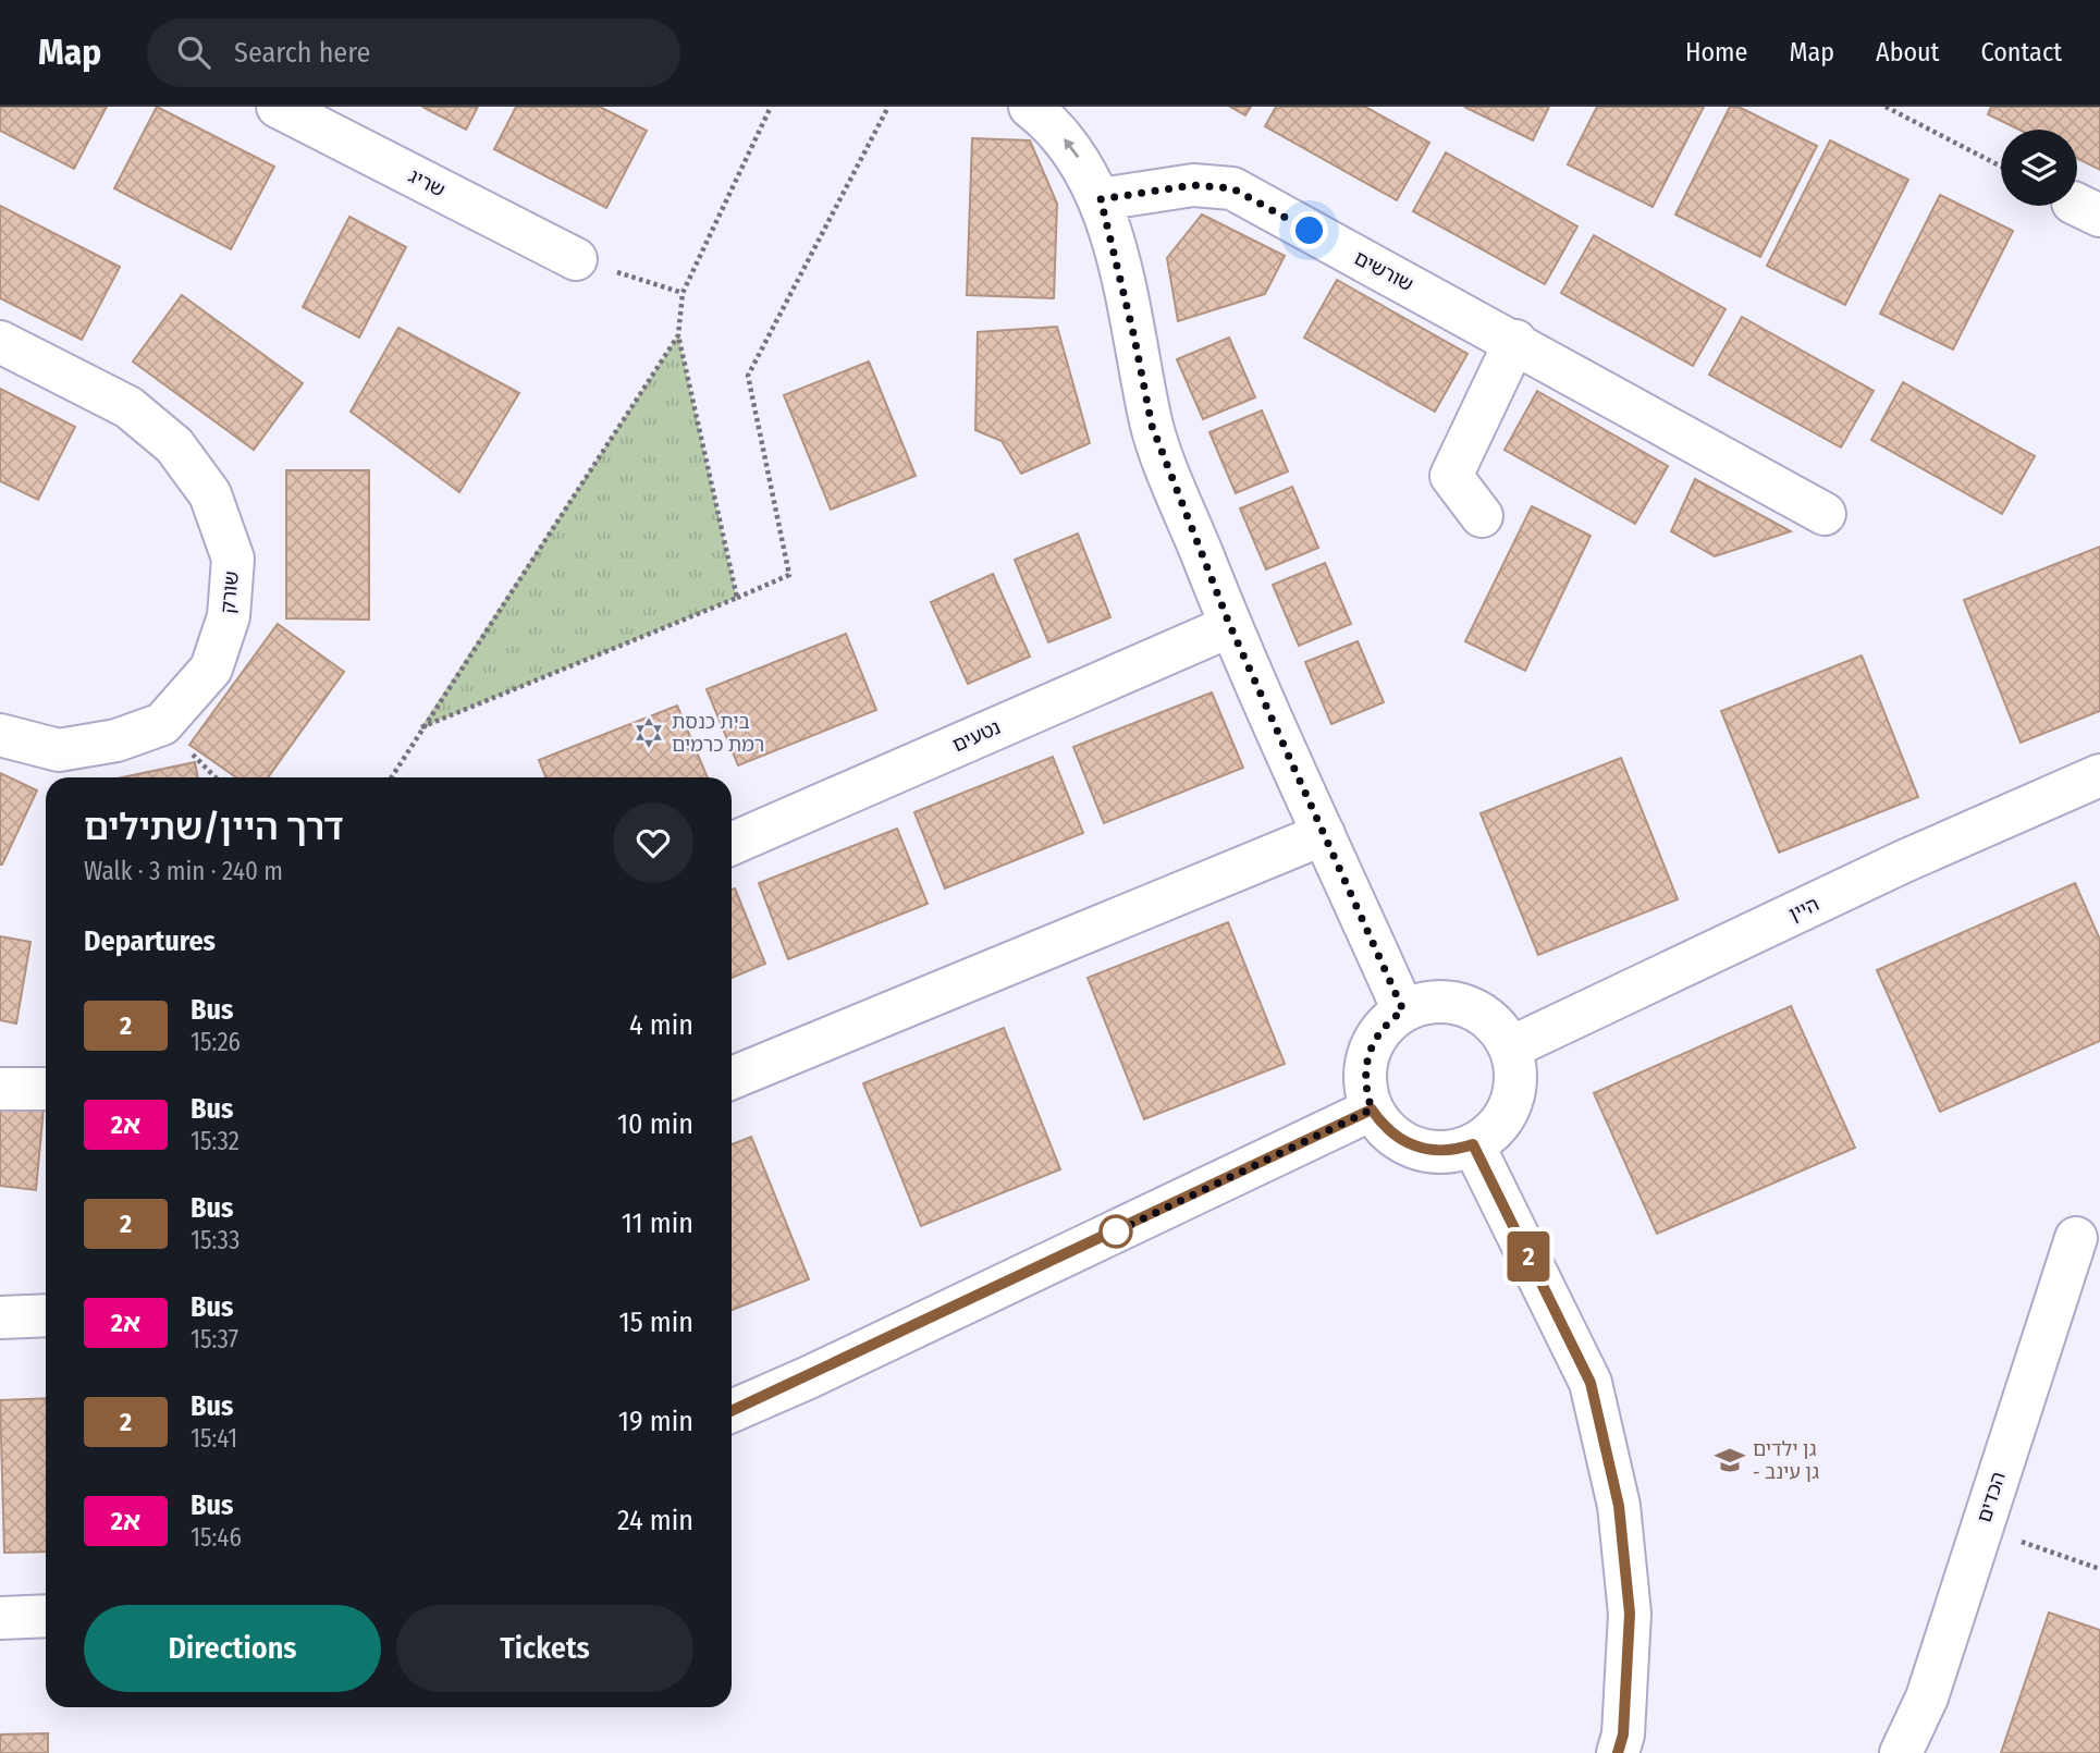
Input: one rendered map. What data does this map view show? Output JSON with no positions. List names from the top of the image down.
{
  "streets": {
    "street": [
      "שריג",
      "שורשים",
      "שורק",
      "נטעים",
      "היין",
      "הכדים"
    ]
  },
  "places": {
    "synagogue": ["בית כנסת רמת כרמים"],
    "school or university": ["גן ילדים - גן עינב"]
  },
  "lines": ["bus line 2"],
  "page": {
    "header": "Map",
    "search": "Search here",
    "nav": [
      "Home",
      "Map",
      "About",
      "Contact"
    ],
    "on_map": "2",
    "heading": [
      ["דרך היין/שתילים", "Walk · 3 min · 240 m"],
      "Departures"
    ],
    "list": [
      {
        "mark": "2",
        "name": "Bus",
        "note": "15:26",
        "value": "4 min"
      },
      {
        "mark": "2א",
        "name": "Bus",
        "note": "15:32",
        "value": "10 min"
      },
      {
        "mark": "2",
        "name": "Bus",
        "note": "15:33",
        "value": "11 min"
      },
      {
        "mark": "2א",
        "name": "Bus",
        "note": "15:37",
        "value": "15 min"
      },
      {
        "mark": "2",
        "name": "Bus",
        "note": "15:41",
        "value": "19 min"
      },
      {
        "mark": "2א",
        "name": "Bus",
        "note": "15:46",
        "value": "24 min"
      }
    ],
    "buttons": ["Directions", "Tickets"]
  }
}
